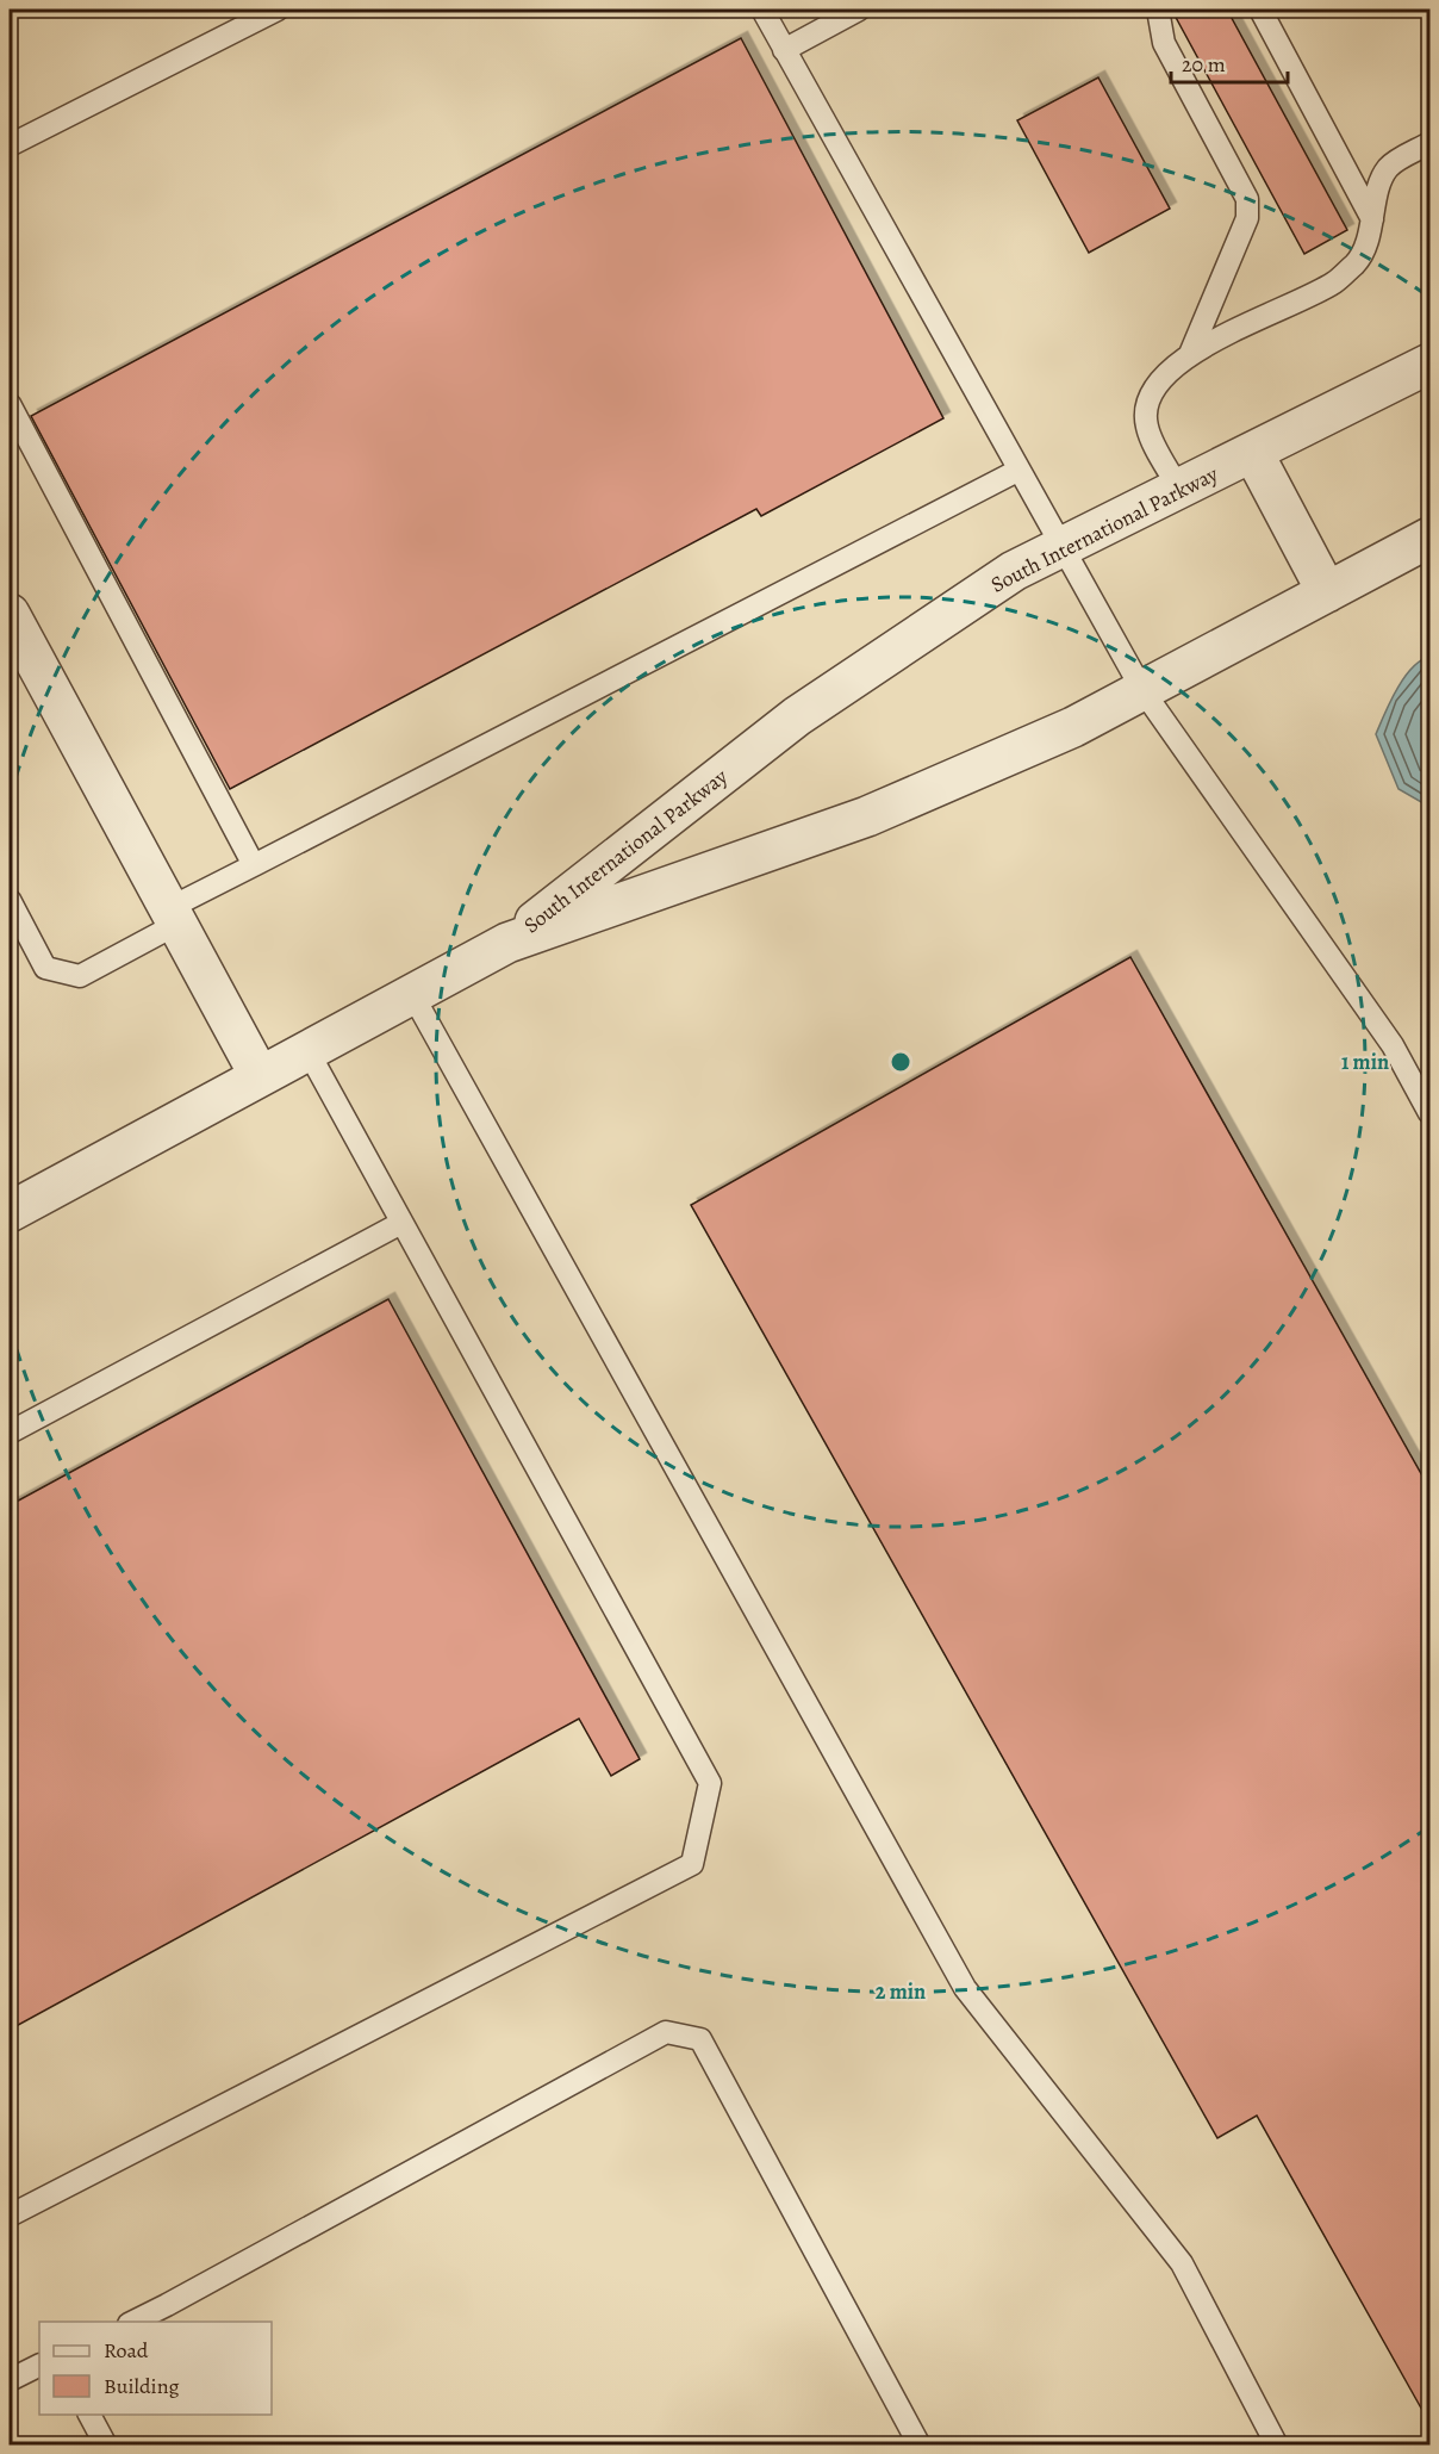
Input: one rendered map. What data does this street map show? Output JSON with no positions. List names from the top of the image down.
{
  "streets": {
    "street": ["South International Parkway"]
  },
  "legend": ["Road", "Building"],
  "scale_bar": "20 m",
  "rings": ["1 min", "2 min"]
}
